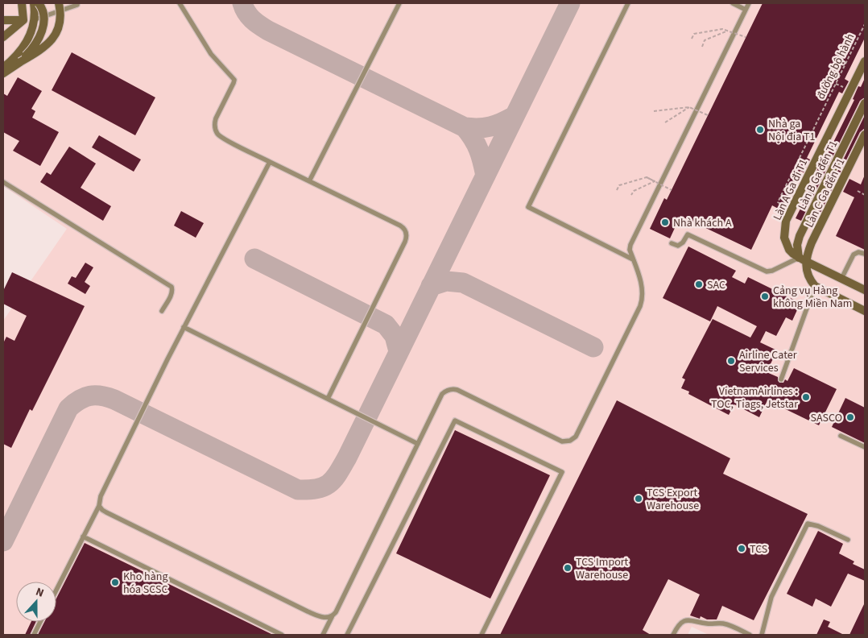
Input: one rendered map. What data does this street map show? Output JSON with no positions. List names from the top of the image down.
{
  "streets": {
    "street": ["Làn B Ga đến T1", "Làn A Ga đi T1", "Làn C Ga đến T1"],
    "path": ["đường bộ hành"]
  },
  "crossings": [
    ["Làn B Ga đến T1", "Làn A Ga đi T1"],
    ["Làn B Ga đến T1", "Làn C Ga đến T1"],
    ["Làn A Ga đi T1", "Làn C Ga đến T1"]
  ],
  "places": [
    "Nhà ga Nội địa T1",
    "Nhà khách A",
    "SAC",
    "Cảng vụ Hàng không Miền Nam",
    "Airline Cater Services",
    "VietnamAirlines : TOC, Tiags, Jetstar",
    "SASCO",
    "TCS Export Warehouse",
    "TCS",
    "TCS Import Warehouse",
    "Kho hàng hóa SCSC"
  ],
  "north": "top"
}
